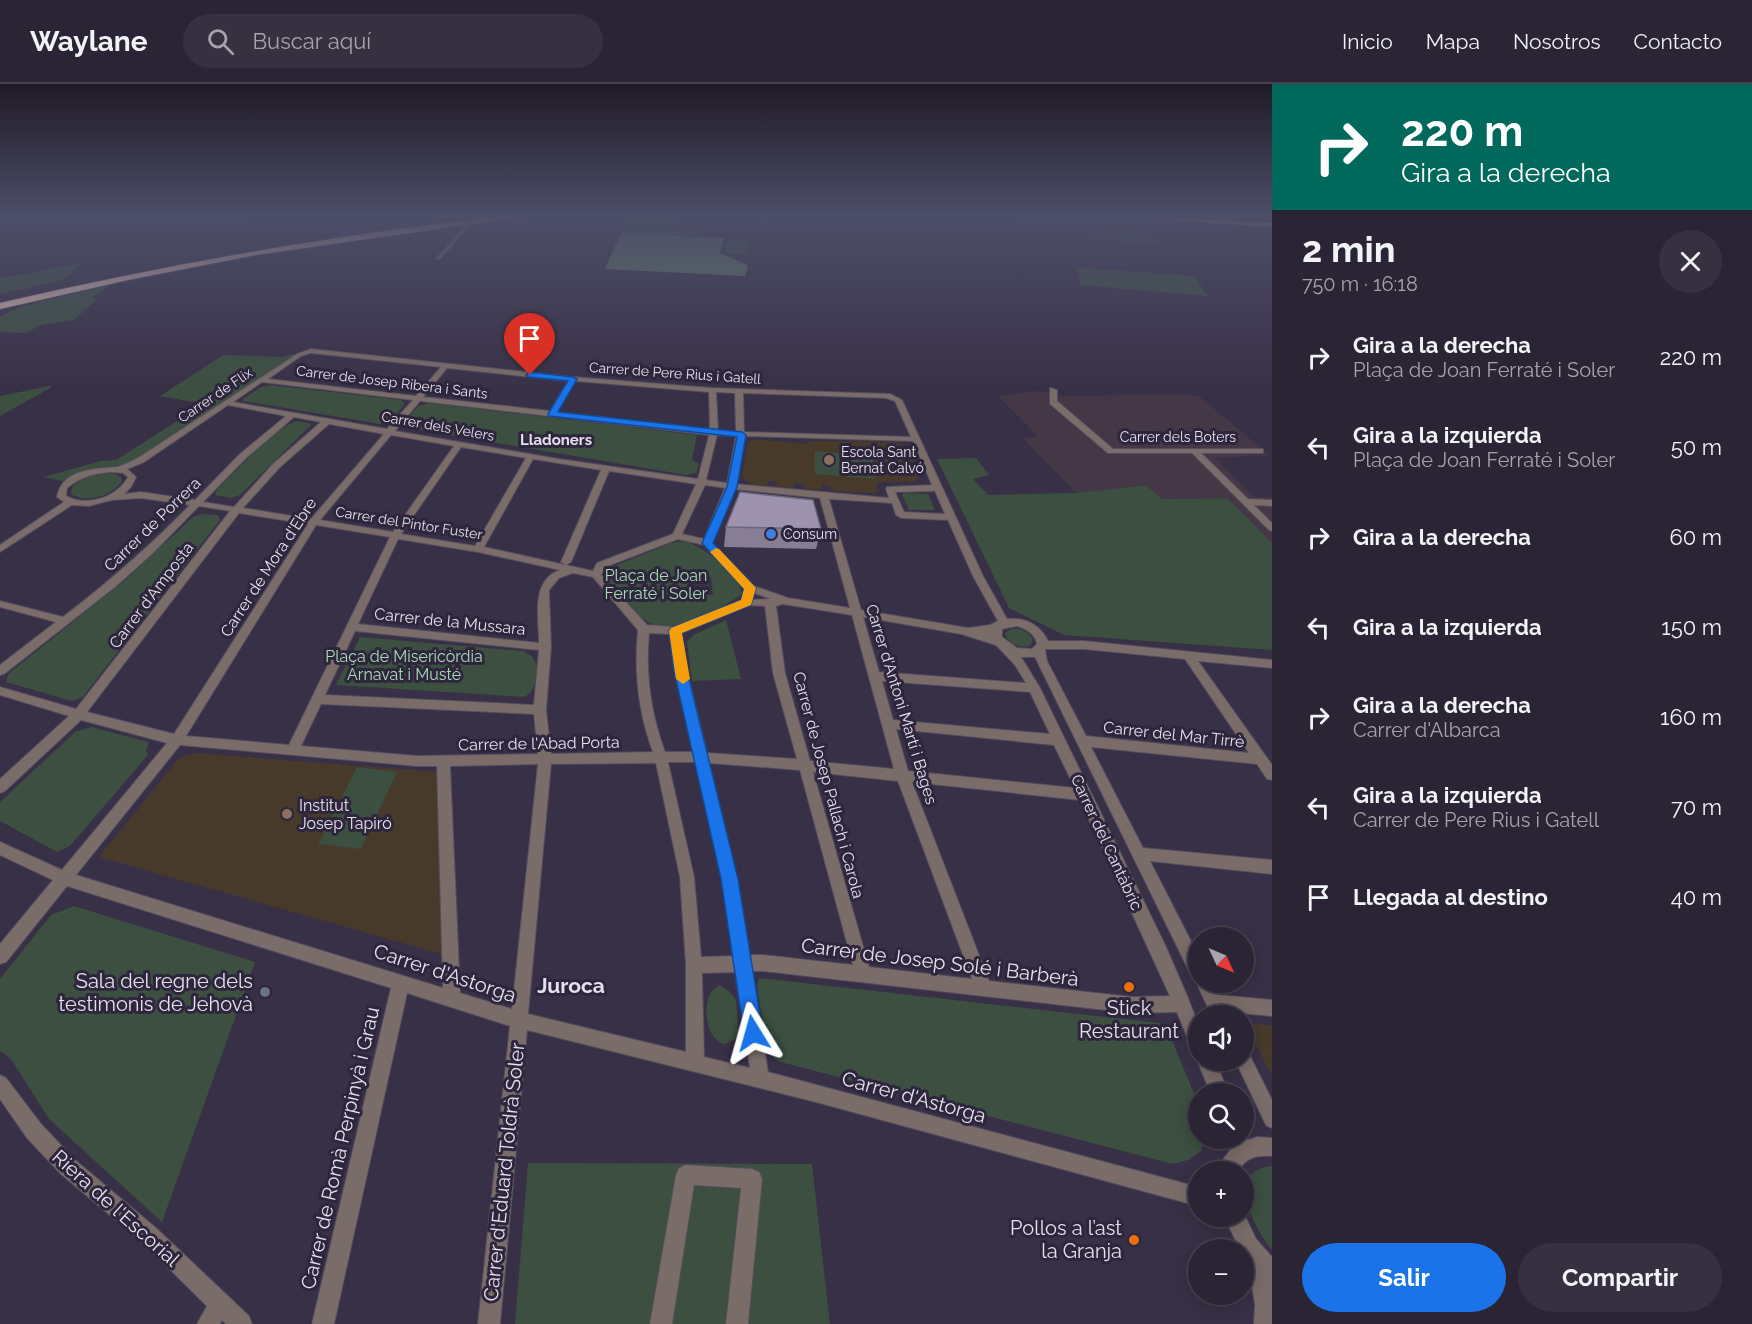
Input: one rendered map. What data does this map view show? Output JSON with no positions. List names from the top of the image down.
{
  "streets": {
    "street": [
      "Carrer de Pere Rius i Gatell",
      "Carrer de Josep Ribera i Sants",
      "Carrer de Flix",
      "Carrer dels Velers",
      "Carrer dels Boters",
      "Carrer del Pintor Fuster",
      "Carrer de Porrera",
      "Carrer de Mora d'Ebre",
      "Carrer d'Amposta",
      "Carrer de la Mussara",
      "Carrer d'Antoni Martí i Bages",
      "Carrer del Mar Tirrè",
      "Carrer de l'Abad Porta",
      "Carrer de Josep Pallach i Carola",
      "Carrer del Cantàbric",
      "Carrer de Josep Solé i Barberà",
      "Carrer d'Astorga",
      "Carrer de Romà Perpinyà i Grau",
      "Carrer d'Eduard Toldrà Soler",
      "Riera de l'Escorial"
    ]
  },
  "crossings": [
    ["Carrer de Pere Rius i Gatell", "Carrer de Josep Ribera i Sants"],
    ["Carrer de Pere Rius i Gatell", "Carrer de Flix"],
    ["Carrer de Pere Rius i Gatell", "Carrer de Mora d'Ebre"],
    ["Carrer de Josep Ribera i Sants", "Carrer de Flix"],
    ["Carrer de Josep Ribera i Sants", "Carrer de Mora d'Ebre"],
    ["Carrer de Flix", "Carrer dels Velers"],
    ["Carrer de Flix", "Carrer del Pintor Fuster"],
    ["Carrer dels Velers", "Carrer de Porrera"],
    ["Carrer dels Velers", "Carrer de Mora d'Ebre"],
    ["Carrer dels Velers", "Carrer d'Amposta"],
    ["Carrer dels Velers", "Carrer d'Antoni Martí i Bages"],
    ["Carrer del Pintor Fuster", "Carrer de Porrera"],
    ["Carrer del Pintor Fuster", "Carrer de Mora d'Ebre"],
    ["Carrer del Pintor Fuster", "Carrer d'Amposta"],
    ["Carrer del Pintor Fuster", "Carrer d'Eduard Toldrà Soler"],
    ["Carrer de Mora d'Ebre", "Carrer de l'Abad Porta"],
    ["Carrer de Mora d'Ebre", "Carrer d'Astorga"],
    ["Carrer d'Amposta", "Carrer de l'Abad Porta"],
    ["Carrer de la Mussara", "Carrer d'Eduard Toldrà Soler"],
    ["Carrer d'Antoni Martí i Bages", "Carrer de l'Abad Porta"],
    ["Carrer d'Antoni Martí i Bages", "Carrer de Josep Solé i Barberà"],
    ["Carrer del Mar Tirrè", "Carrer del Cantàbric"],
    ["Carrer de l'Abad Porta", "Carrer de Josep Pallach i Carola"],
    ["Carrer de l'Abad Porta", "Carrer del Cantàbric"],
    ["Carrer de l'Abad Porta", "Carrer d'Eduard Toldrà Soler"],
    ["Carrer de Josep Pallach i Carola", "Carrer de Josep Solé i Barberà"],
    ["Carrer del Cantàbric", "Carrer de Josep Solé i Barberà"],
    ["Carrer d'Astorga", "Carrer de Romà Perpinyà i Grau"],
    ["Carrer d'Astorga", "Carrer d'Eduard Toldrà Soler"]
  ],
  "districts": ["Lladoners", "Juroca"],
  "parks": ["Plaça de Joan Ferraté i Soler", "Plaça de Misericòrdia Arnavat i Musté"],
  "places": [
    "Escola Sant Bernat Calvó",
    "Consum",
    "Institut Josep Tapiró",
    "Stick Restaurant",
    "Sala del regne dels testimonis de Jehovà",
    "Pollos a l’ast la Granja"
  ],
  "north": "bottom right",
  "page": {
    "header": "Waylane",
    "search": "Buscar aquí",
    "nav": [
      "Inicio",
      "Mapa",
      "Nosotros",
      "Contacto"
    ],
    "turn": ["220 m", "Gira a la derecha"],
    "heading": ["2 min", "750 m · 16:18"],
    "list": [
      {
        "name": "Gira a la derecha",
        "note": "Plaça de Joan Ferraté i Soler",
        "value": "220 m"
      },
      {
        "name": "Gira a la izquierda",
        "note": "Plaça de Joan Ferraté i Soler",
        "value": "50 m"
      },
      {
        "name": "Gira a la derecha",
        "value": "60 m"
      },
      {
        "name": "Gira a la izquierda",
        "value": "150 m"
      },
      {
        "name": "Gira a la derecha",
        "note": "Carrer d'Albarca",
        "value": "160 m"
      },
      {
        "name": "Gira a la izquierda",
        "note": "Carrer de Pere Rius i Gatell",
        "value": "70 m"
      },
      {
        "name": "Llegada al destino",
        "value": "40 m"
      }
    ],
    "map_buttons": ["+", "−"],
    "buttons": ["Salir", "Compartir"]
  }
}
